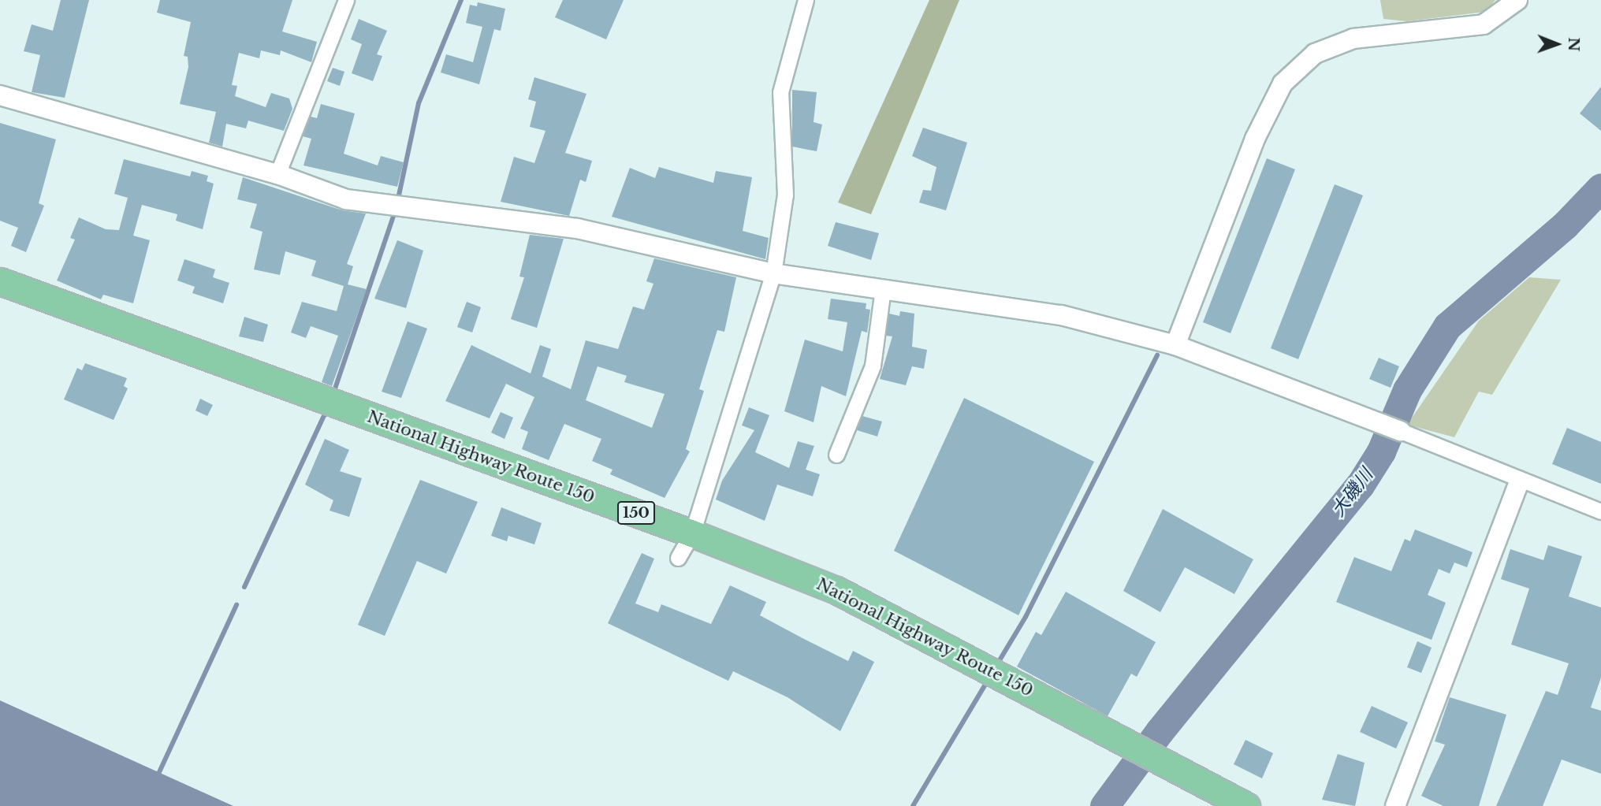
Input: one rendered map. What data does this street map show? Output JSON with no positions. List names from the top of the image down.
{
  "streets": {
    "highway": ["National Highway Route 150", "150"]
  },
  "water": ["大磯川"],
  "north": "right"
}
